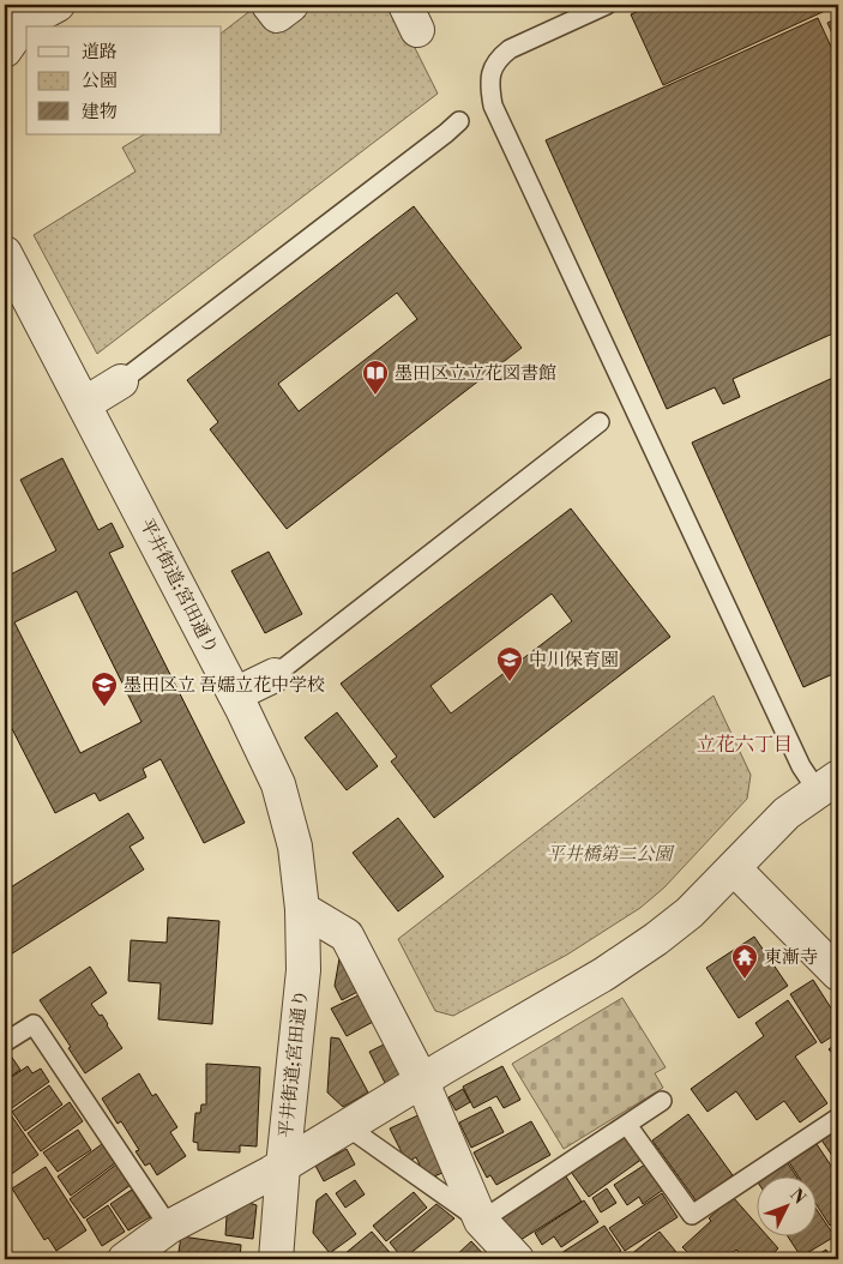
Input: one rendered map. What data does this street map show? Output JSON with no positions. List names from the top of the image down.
{
  "streets": {
    "street": ["平井街道;宮田通り"]
  },
  "districts": ["立花六丁目"],
  "parks": ["平井橋第二公園"],
  "places": {
    "library": ["墨田区立立花図書館"],
    "school or university": ["中川保育園", "墨田区立 吾嬬立花中学校"],
    "temple": ["東漸寺"]
  },
  "legend": ["道路", "公園", "建物"],
  "north": "top right"
}
